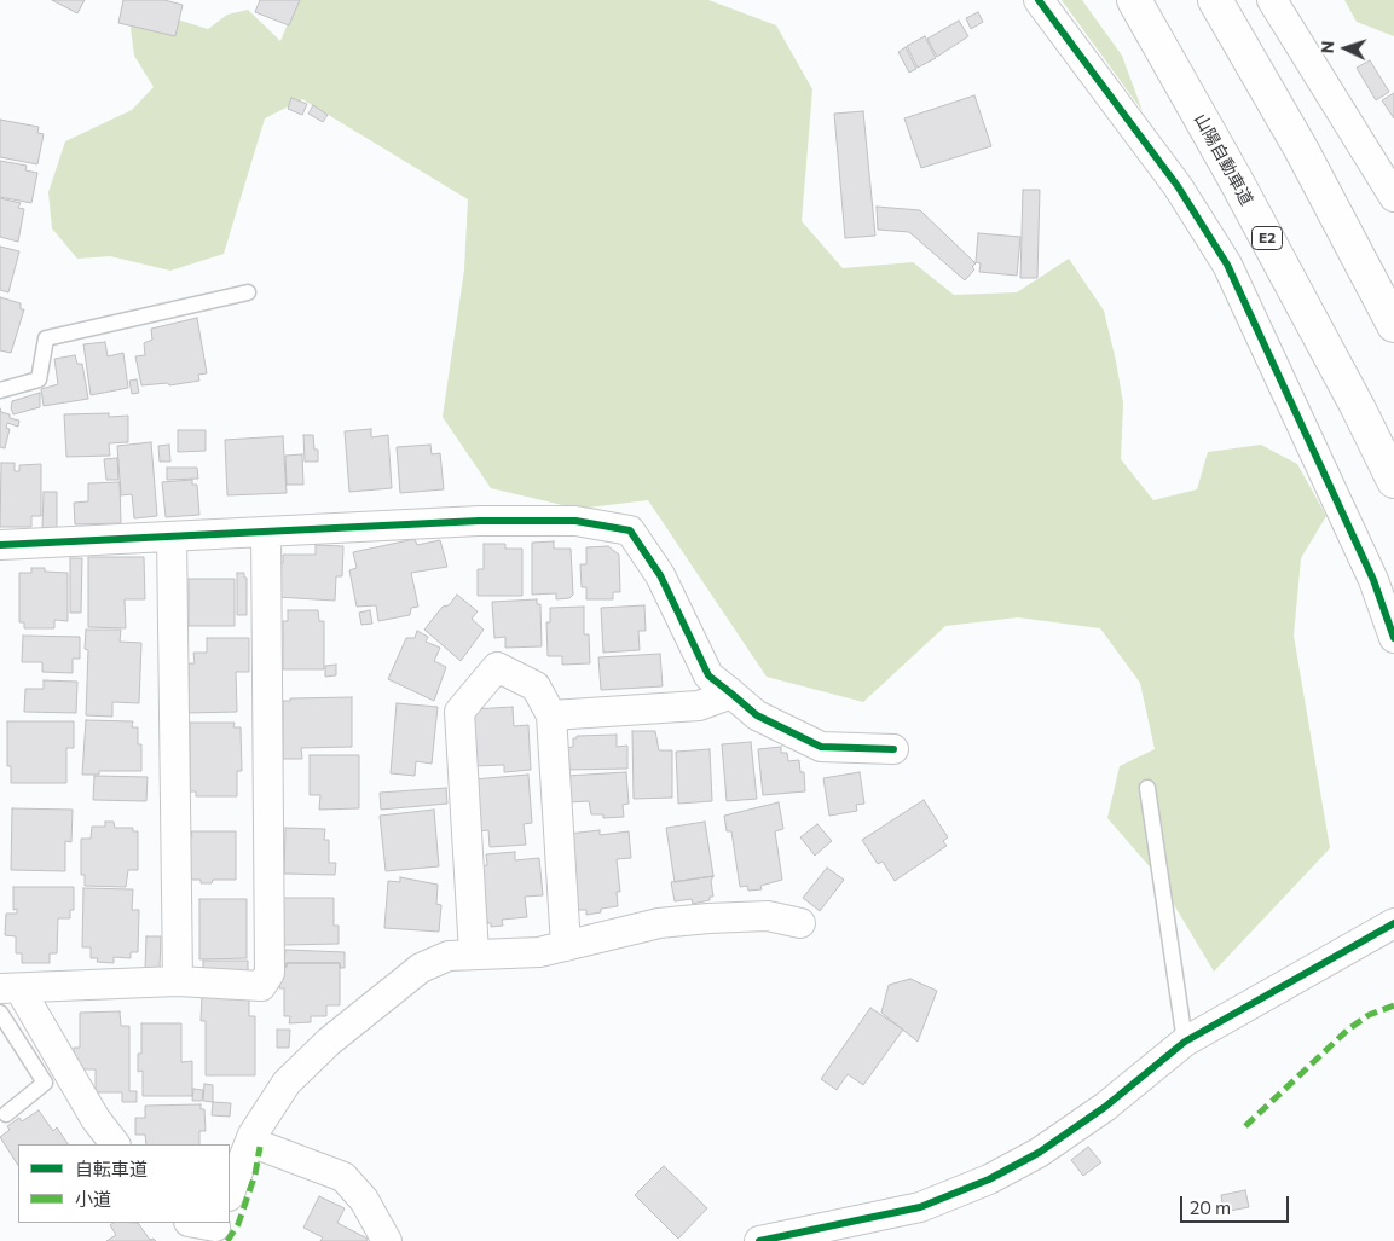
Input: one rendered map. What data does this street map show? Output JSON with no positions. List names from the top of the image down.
{
  "streets": {
    "highway": ["山陽自動車道", "E2"]
  },
  "legend": ["自転車道", "小道"],
  "scale_bar": "20 m",
  "north": "left"
}
